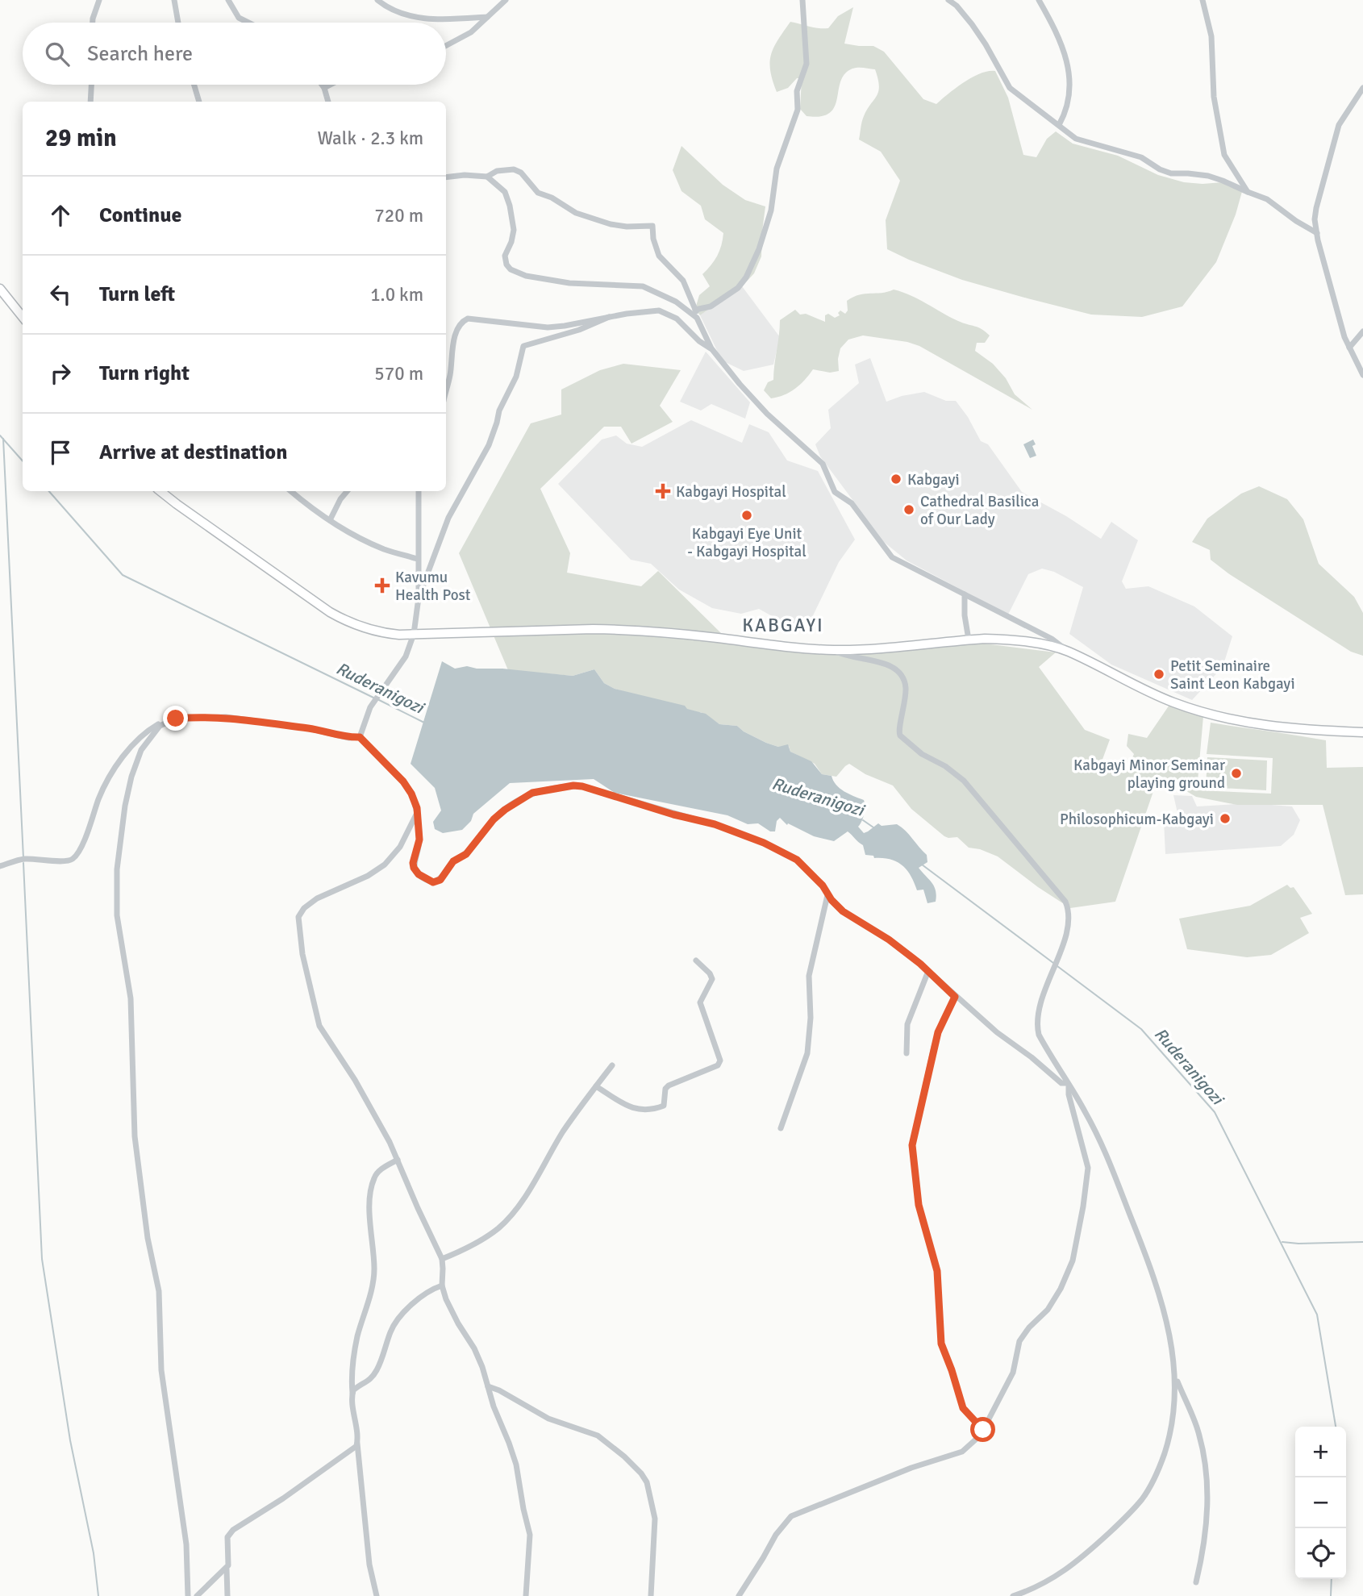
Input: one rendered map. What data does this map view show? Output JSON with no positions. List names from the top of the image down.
{
  "districts": ["KABGAYI"],
  "water": ["Ruderanigozi"],
  "places": {
    "other": [
      "Kabgayi",
      "Cathedral Basilica of Our Lady",
      "Kabgayi Eye Unit - Kabgayi Hospital",
      "Petit Seminaire Saint Leon Kabgayi",
      "Kabgayi Minor Seminar playing ground",
      "Philosophicum-Kabgayi"
    ],
    "health": ["Kabgayi Hospital", "Kavumu Health Post"]
  },
  "page": {
    "search": "Search here",
    "heading": ["29 min", "Walk · 2.3 km"],
    "list": [
      ["Continue", "720 m"],
      ["Turn left", "1.0 km"],
      ["Turn right", "570 m"],
      "Arrive at destination"
    ],
    "map_buttons": ["+", "−"]
  }
}
